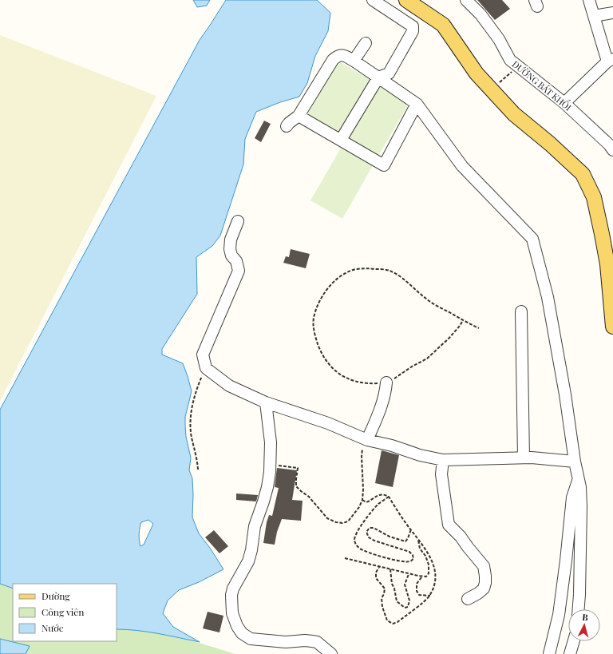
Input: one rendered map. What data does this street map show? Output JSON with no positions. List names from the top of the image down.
{
  "streets": {
    "street": ["ĐƯỜNG BÁT KHỐI"]
  },
  "legend": ["Đường", "Công viên", "Nước"],
  "north": "top"
}
